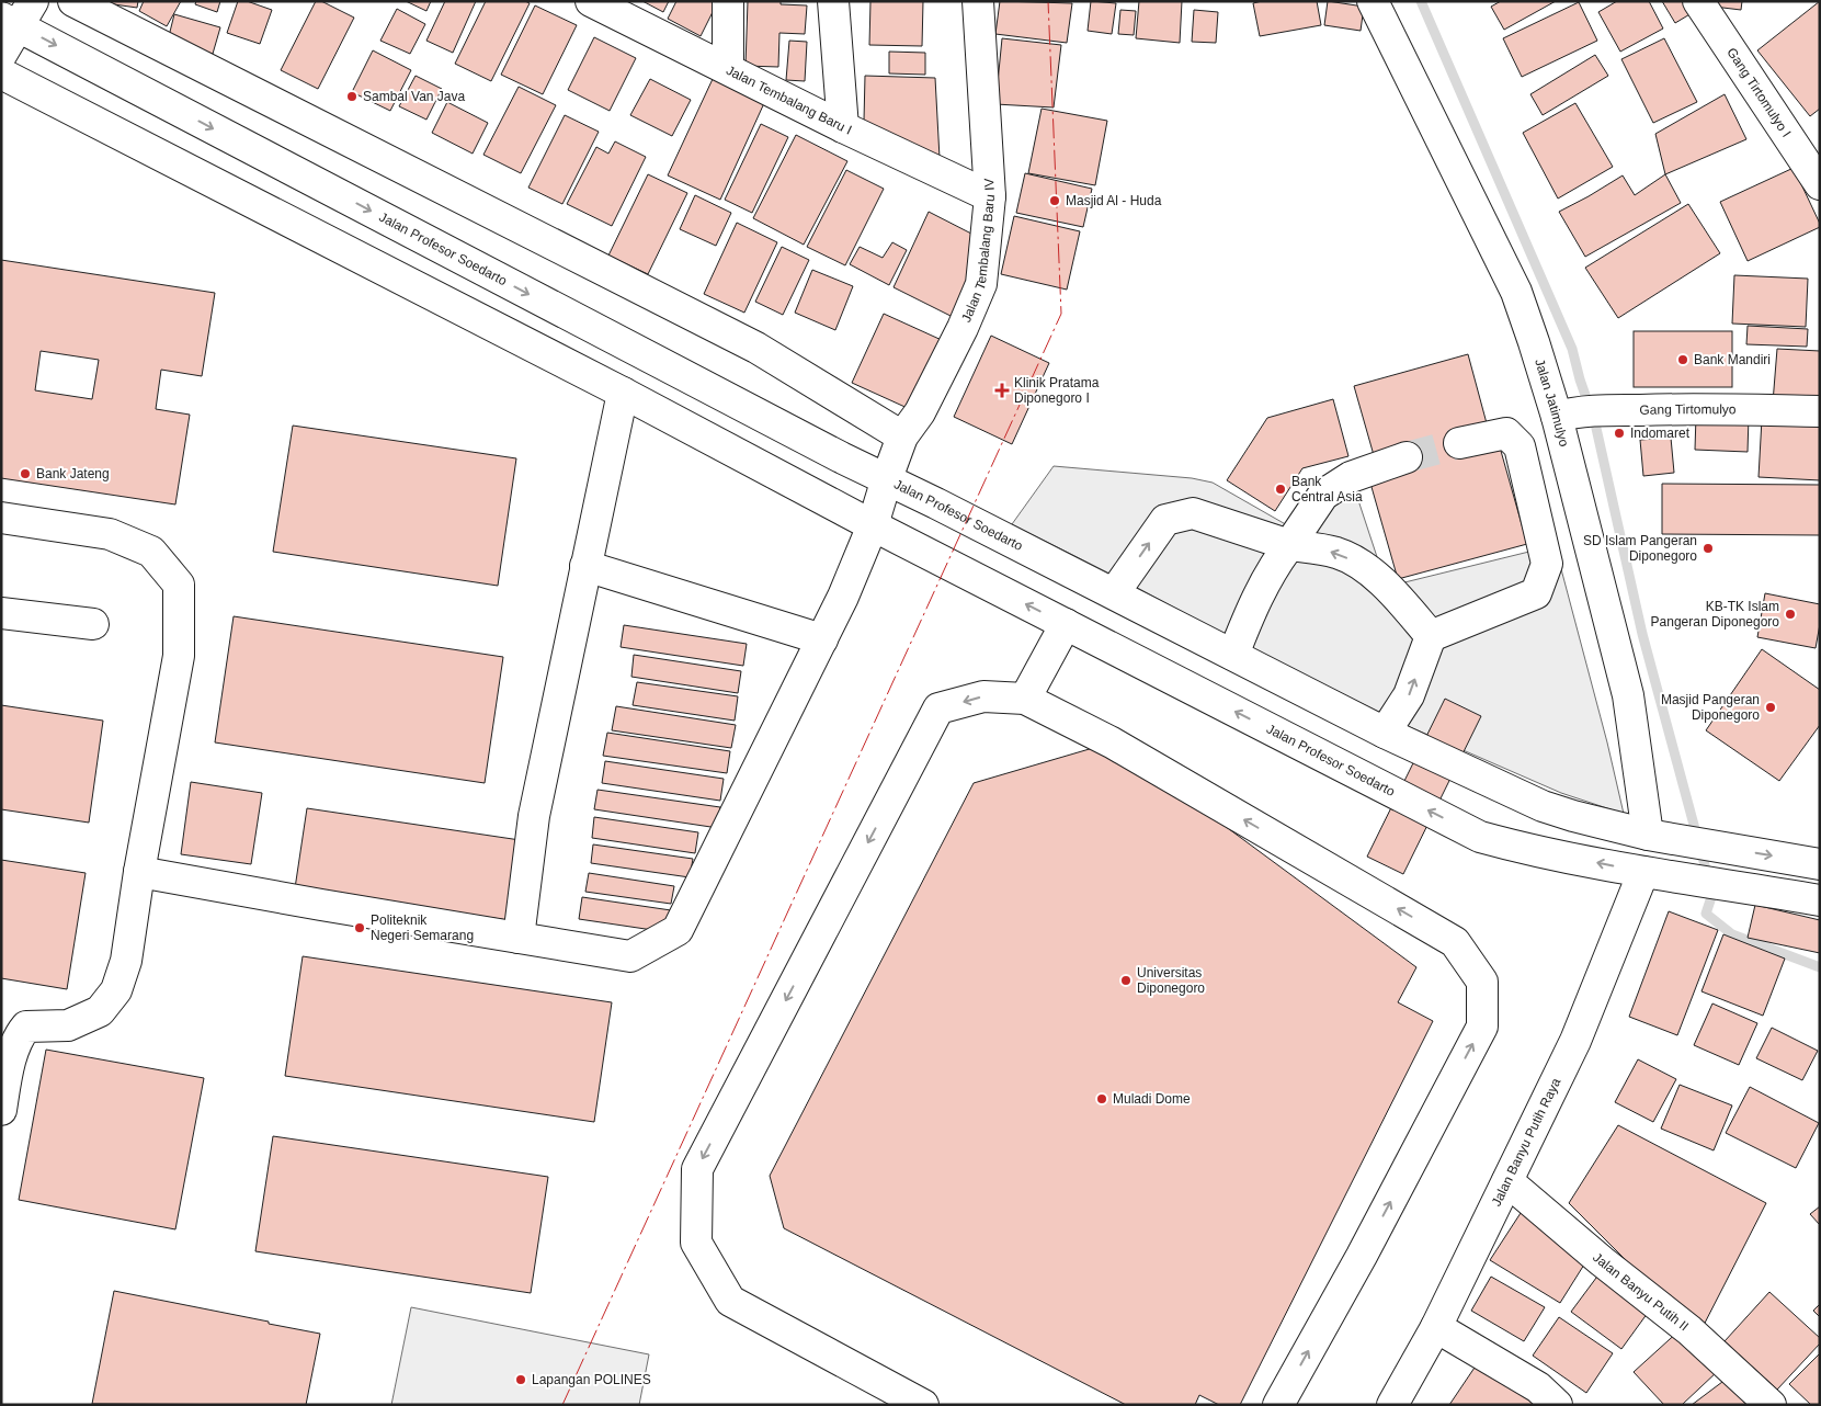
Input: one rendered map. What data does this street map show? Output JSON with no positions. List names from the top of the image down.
{
  "streets": {
    "street": [
      "Gang Tirtomulyo I",
      "Jalan Tembalang Baru I",
      "Jalan Profesor Soedarto",
      "Jalan Tembalang Baru IV",
      "Jalan Jatimulyo",
      "Gang Tirtomulyo",
      "Jalan Banyu Putih Raya",
      "Jalan Banyu Putih II"
    ]
  },
  "crossings": [
    ["Jalan Tembalang Baru I", "Jalan Tembalang Baru IV"],
    ["Jalan Profesor Soedarto", "Jalan Tembalang Baru IV"],
    ["Jalan Profesor Soedarto", "Jalan Jatimulyo"],
    ["Jalan Profesor Soedarto", "Jalan Banyu Putih Raya"],
    ["Jalan Jatimulyo", "Gang Tirtomulyo"],
    ["Jalan Banyu Putih Raya", "Jalan Banyu Putih II"]
  ],
  "places": {
    "other": [
      "Sambal Van Java",
      "Masjid Al - Huda",
      "Bank Mandiri",
      "Indomaret",
      "Bank Jateng",
      "Bank Central Asia",
      "SD Islam Pangeran Diponegoro",
      "KB-TK Islam Pangeran Diponegoro",
      "Masjid Pangeran Diponegoro",
      "Politeknik Negeri Semarang",
      "Universitas Diponegoro",
      "Muladi Dome",
      "Lapangan POLINES"
    ],
    "health": ["Klinik Pratama Diponegoro I"]
  }
}
